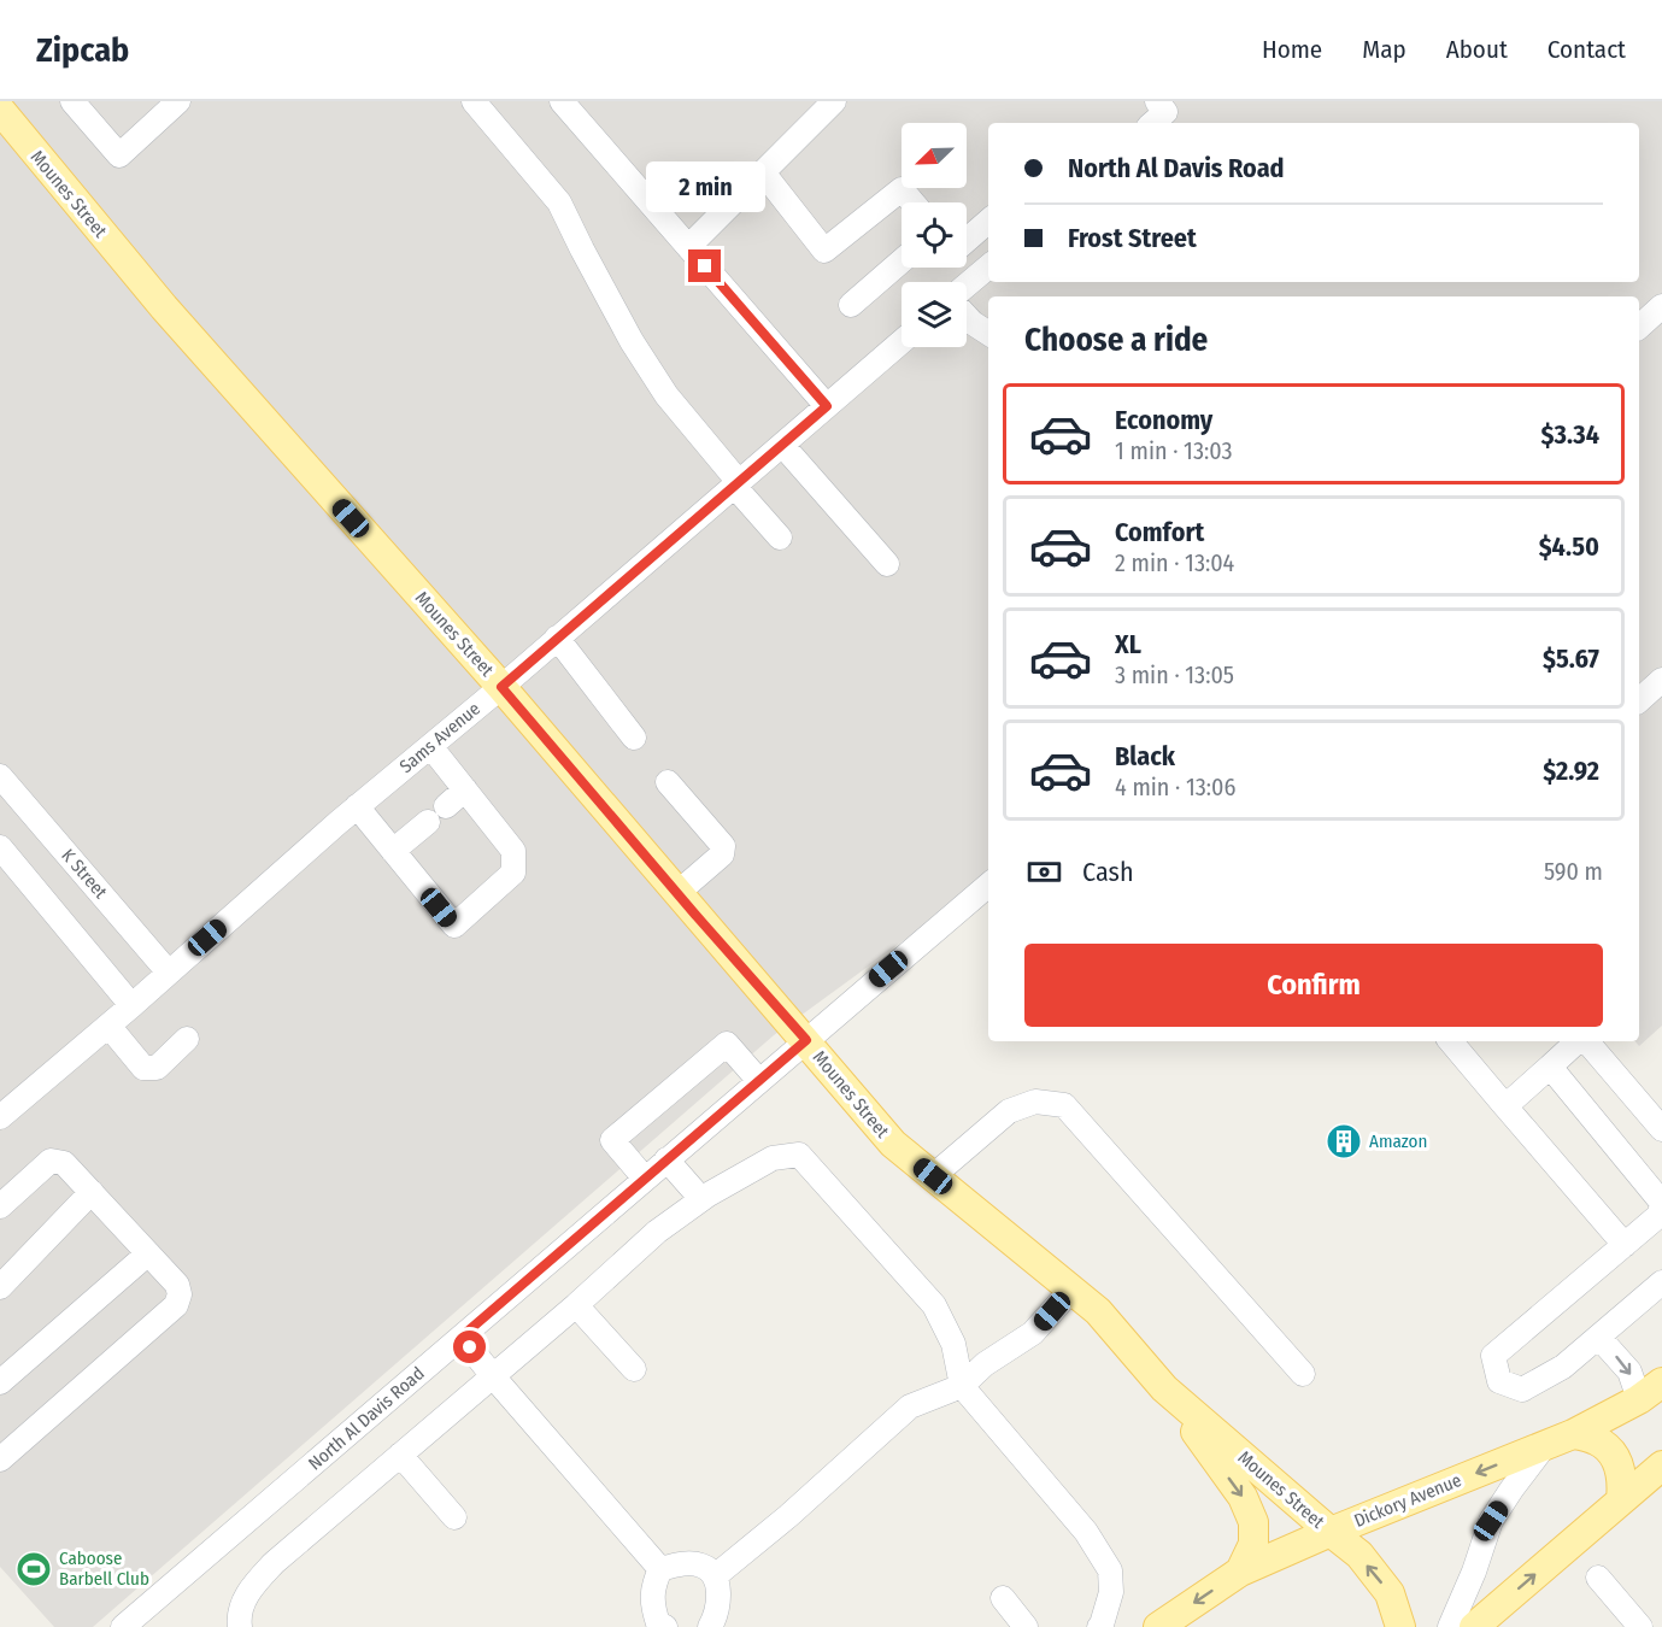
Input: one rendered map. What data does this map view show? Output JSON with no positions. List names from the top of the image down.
{
  "streets": {
    "main road": ["Mounes Street", "Dickory Avenue"],
    "street": ["Sams Avenue", "K Street", "North Al Davis Road"]
  },
  "crossings": [
    ["Mounes Street", "Sams Avenue"],
    ["Mounes Street", "North Al Davis Road"],
    ["Mounes Street", "Dickory Avenue"],
    ["Sams Avenue", "K Street"]
  ],
  "places": {
    "building": ["Amazon"],
    "sports": ["Caboose Barbell Club"]
  },
  "north": "bottom left",
  "page": {
    "header": "Zipcab",
    "nav": [
      "Home",
      "Map",
      "About",
      "Contact"
    ],
    "banner": ["North Al Davis Road", "Frost Street"],
    "bubble": "2 min",
    "heading": "Choose a ride",
    "list": [
      {
        "name": "Economy",
        "note": "1 min · 13:03",
        "value": "$3.34"
      },
      {
        "name": "Comfort",
        "note": "2 min · 13:04",
        "value": "$4.50"
      },
      {
        "name": "XL",
        "note": "3 min · 13:05",
        "value": "$5.67"
      },
      {
        "name": "Black",
        "note": "4 min · 13:06",
        "value": "$2.92"
      }
    ],
    "pay": ["Cash", "590 m"],
    "buttons": "Confirm"
  }
}
